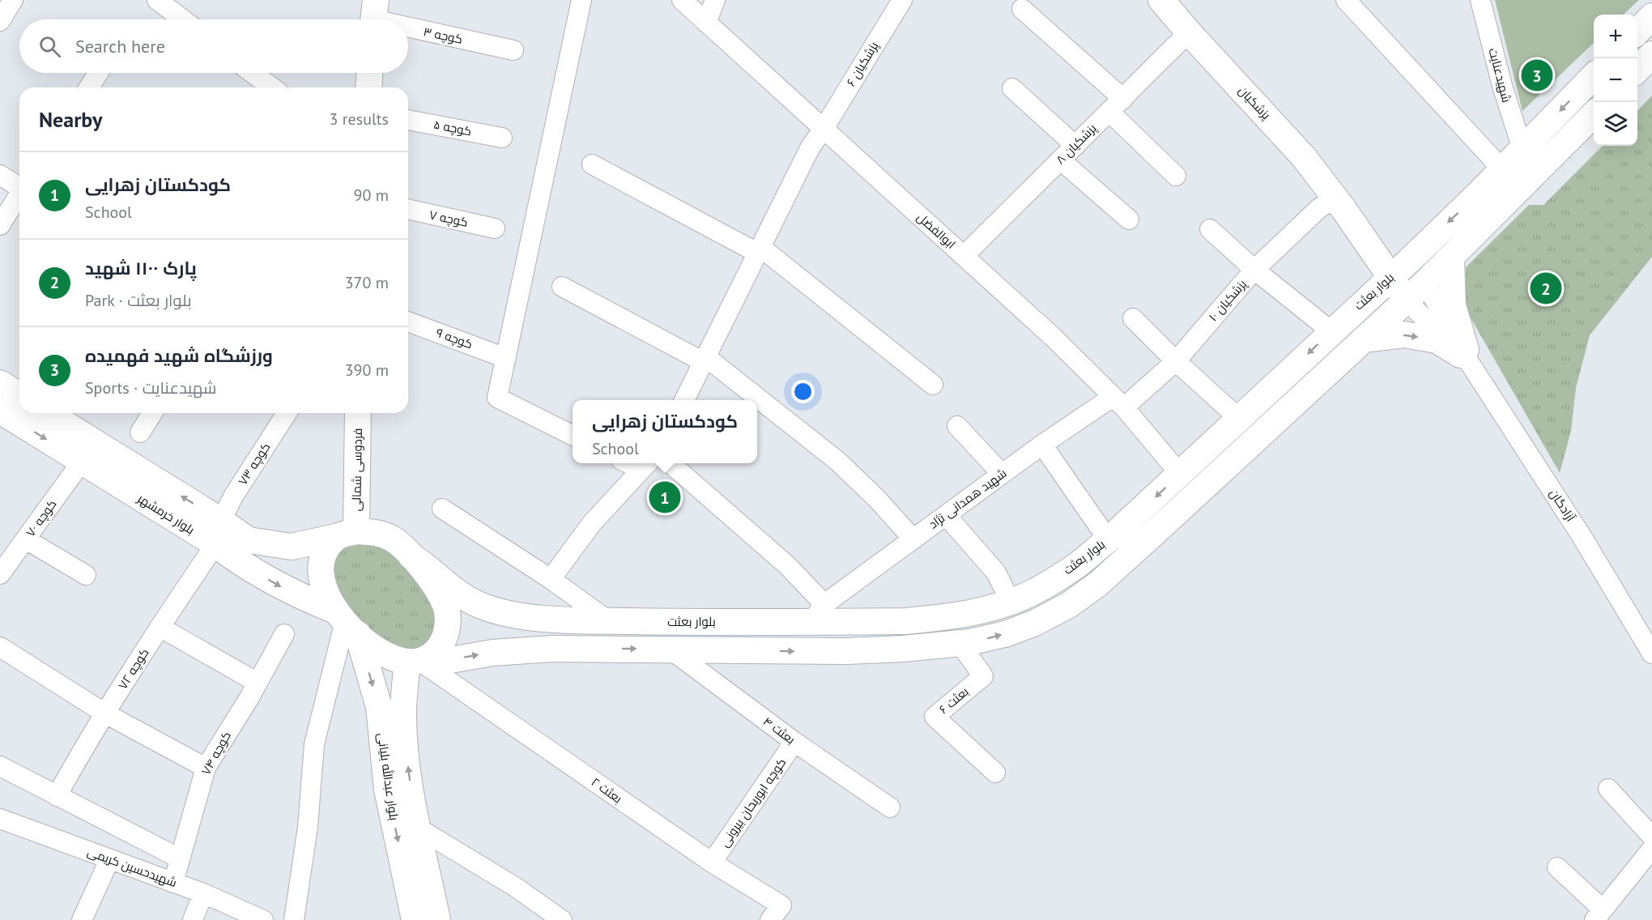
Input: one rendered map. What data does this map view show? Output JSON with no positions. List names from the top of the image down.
{
  "streets": {
    "main road": [
      "پزشکیان",
      "بلوار بعثت",
      "فردوسی شمالی",
      "بلوار خرمشهر",
      "بلوار عبدالله بلیانی"
    ],
    "street": [
      "کوچه ۳",
      "پزشکیان ۶",
      "شهیدعنایت",
      "کوچه ۵",
      "پزشکیان ۸",
      "کوچه ۷",
      "ابوالفضل",
      "پزشکیان ۱۰",
      "کوچه ۹",
      "کوچه ۷۳",
      "شهید همدانی نژاد",
      "آزادگان",
      "کوچه ۷۰",
      "کوچه ۷۲",
      "بعثت ۶",
      "بعثت ۴",
      "کوچه ۷۴",
      "بعثت ۲",
      "کوچه ابوریحان بیرونی",
      "شهیدحسین کریمی"
    ]
  },
  "crossings": [
    ["پزشکیان ۶", "ابوالفضل"],
    ["شهیدعنایت", "بلوار بعثت"],
    ["پزشکیان", "پزشکیان ۸"],
    ["پزشکیان", "بلوار بعثت"],
    ["پزشکیان", "پزشکیان ۱۰"],
    ["پزشکیان", "آزادگان"],
    ["پزشکیان ۸", "ابوالفضل"],
    ["ابوالفضل", "بلوار بعثت"],
    ["ابوالفضل", "پزشکیان ۱۰"],
    ["ابوالفضل", "شهید همدانی نژاد"],
    ["بلوار بعثت", "فردوسی شمالی"],
    ["بلوار بعثت", "شهید همدانی نژاد"],
    ["بلوار بعثت", "بلوار خرمشهر"],
    ["بلوار بعثت", "بلوار عبدالله بلیانی"],
    ["بلوار بعثت", "بعثت ۲"],
    ["پزشکیان ۱۰", "شهید همدانی نژاد"],
    ["کوچه ۷۳", "بلوار خرمشهر"],
    ["فردوسی شمالی", "بلوار خرمشهر"],
    ["فردوسی شمالی", "بلوار عبدالله بلیانی"],
    ["فردوسی شمالی", "بعثت ۲"],
    ["بلوار خرمشهر", "کوچه ۷۰"],
    ["بلوار خرمشهر", "کوچه ۷۲"],
    ["بلوار خرمشهر", "بلوار عبدالله بلیانی"],
    ["بلوار خرمشهر", "بعثت ۲"],
    ["بعثت ۴", "کوچه ابوریحان بیرونی"],
    ["کوچه ۷۴", "شهیدحسین کریمی"],
    ["بلوار عبدالله بلیانی", "بعثت ۲"],
    ["بعثت ۲", "کوچه ابوریحان بیرونی"]
  ],
  "page": {
    "map_buttons": ["+", "−"],
    "search": "Search here",
    "pins": ["3", "2", "1"],
    "heading": ["Nearby", "3 results"],
    "list": [
      {
        "mark": "1",
        "name": "کودکستان زهرایی",
        "note": "School",
        "value": "90 m"
      },
      {
        "mark": "2",
        "name": "پارک ۱۱۰۰ شهید",
        "note": "Park · بلوار بعثت",
        "value": "370 m"
      },
      {
        "mark": "3",
        "name": "ورزشگاه شهید فهمیده",
        "note": "Sports · شهیدعنایت",
        "value": "390 m"
      }
    ],
    "popup": ["کودکستان زهرایی", "School"]
  }
}
